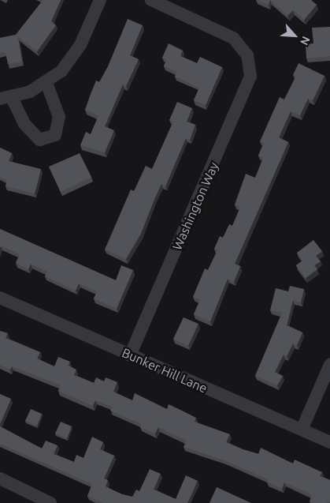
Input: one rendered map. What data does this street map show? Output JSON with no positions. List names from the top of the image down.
{
  "streets": {
    "street": ["Washington Way", "Bunker Hill Lane"]
  },
  "crossings": [
    ["Washington Way", "Bunker Hill Lane"]
  ],
  "north": "bottom right"
}
